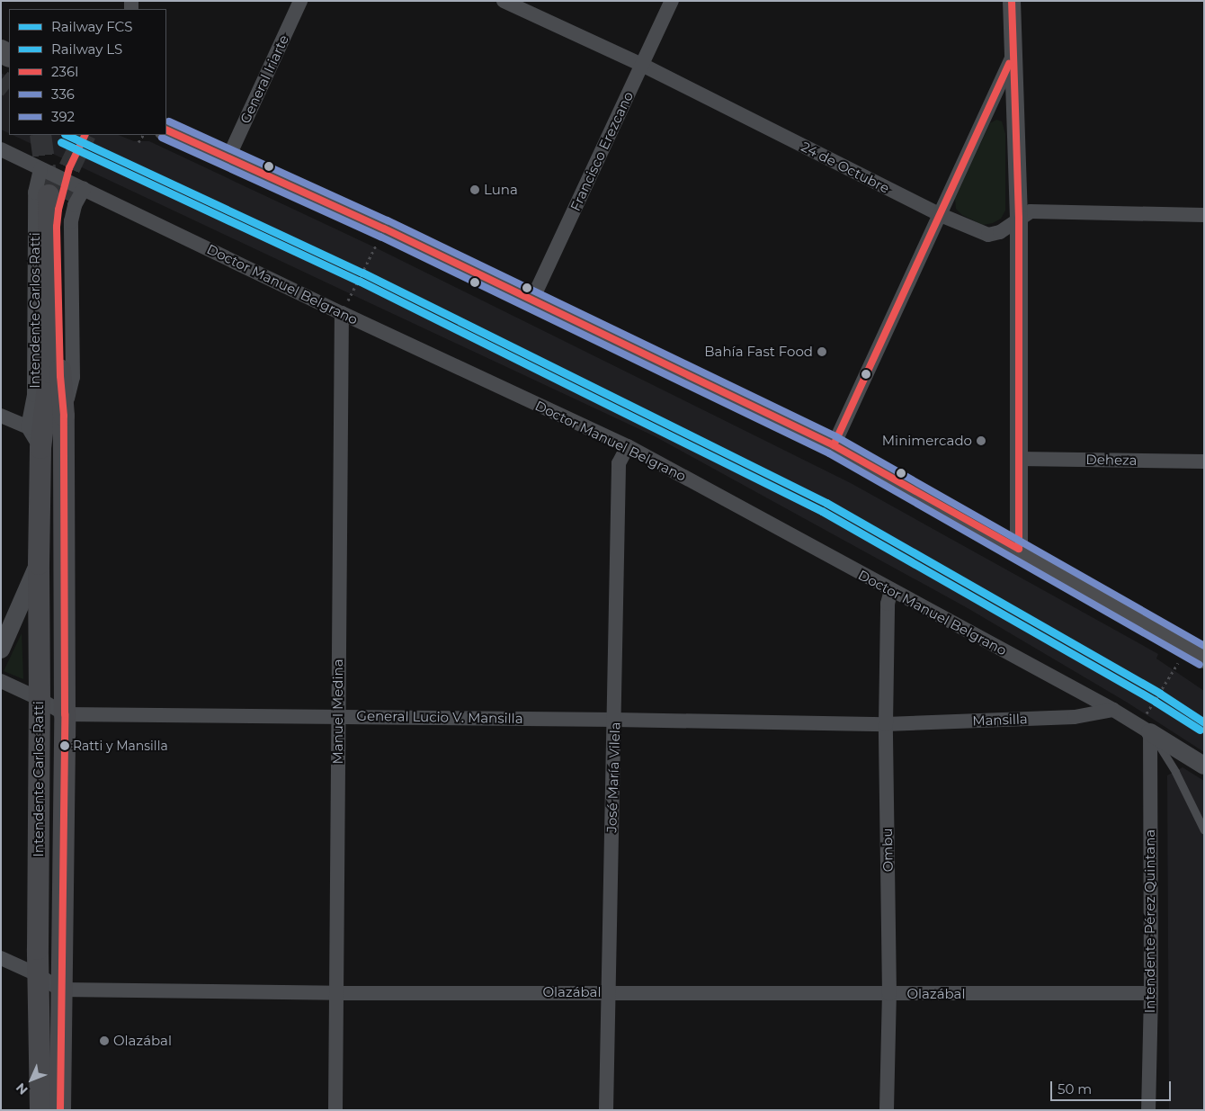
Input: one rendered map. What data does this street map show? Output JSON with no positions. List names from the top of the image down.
{
  "streets": {
    "main road": ["Intendente Carlos Ratti"],
    "street": [
      "General Iriarte",
      "Francisco Erezcano",
      "24 de Octubre",
      "Doctor Manuel Belgrano",
      "Deheza",
      "Manuel Medina",
      "General Lucio V. Mansilla",
      "Mansilla",
      "José María Vilela",
      "Ombu",
      "Intendente Pérez Quintana",
      "Olazábal"
    ]
  },
  "crossings": [
    ["Francisco Erezcano", "24 de Octubre"],
    ["Doctor Manuel Belgrano", "Intendente Carlos Ratti"],
    ["Doctor Manuel Belgrano", "Manuel Medina"],
    ["Doctor Manuel Belgrano", "Mansilla"],
    ["Doctor Manuel Belgrano", "José María Vilela"],
    ["Doctor Manuel Belgrano", "Ombu"],
    ["Doctor Manuel Belgrano", "Intendente Pérez Quintana"],
    ["Intendente Carlos Ratti", "General Lucio V. Mansilla"],
    ["Intendente Carlos Ratti", "Olazábal"],
    ["Manuel Medina", "General Lucio V. Mansilla"],
    ["Manuel Medina", "Olazábal"],
    ["General Lucio V. Mansilla", "Mansilla"],
    ["General Lucio V. Mansilla", "José María Vilela"],
    ["General Lucio V. Mansilla", "Ombu"],
    ["Mansilla", "Ombu"],
    ["José María Vilela", "Olazábal"],
    ["Ombu", "Olazábal"],
    ["Intendente Pérez Quintana", "Olazábal"]
  ],
  "places": [
    "Luna",
    "Bahía Fast Food",
    "Minimercado",
    "Ratti y Mansilla",
    "Olazábal"
  ],
  "lines": [
    "transit line 236I",
    "transit line 392",
    "rail line FCS",
    "transit line 336",
    "rail line LS"
  ],
  "legend": [
    "Railway FCS",
    "Railway LS",
    "236I",
    "336",
    "392"
  ],
  "scale_bar": "50 m",
  "north": "bottom left"
}
